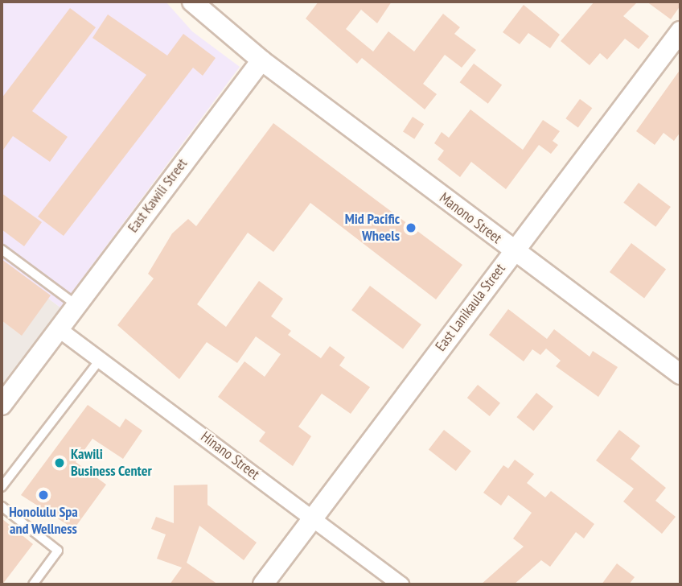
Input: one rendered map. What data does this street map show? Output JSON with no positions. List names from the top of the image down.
{
  "streets": {
    "street": [
      "East Kawili Street",
      "Manono Street",
      "East Lanikaula Street",
      "Hinano Street"
    ]
  },
  "crossings": [
    ["East Kawili Street", "Manono Street"],
    ["East Kawili Street", "Hinano Street"],
    ["Manono Street", "East Lanikaula Street"],
    ["East Lanikaula Street", "Hinano Street"]
  ],
  "places": ["Mid Pacific Wheels", "Kawili Business Center", "Honolulu Spa and Wellness"]
}
